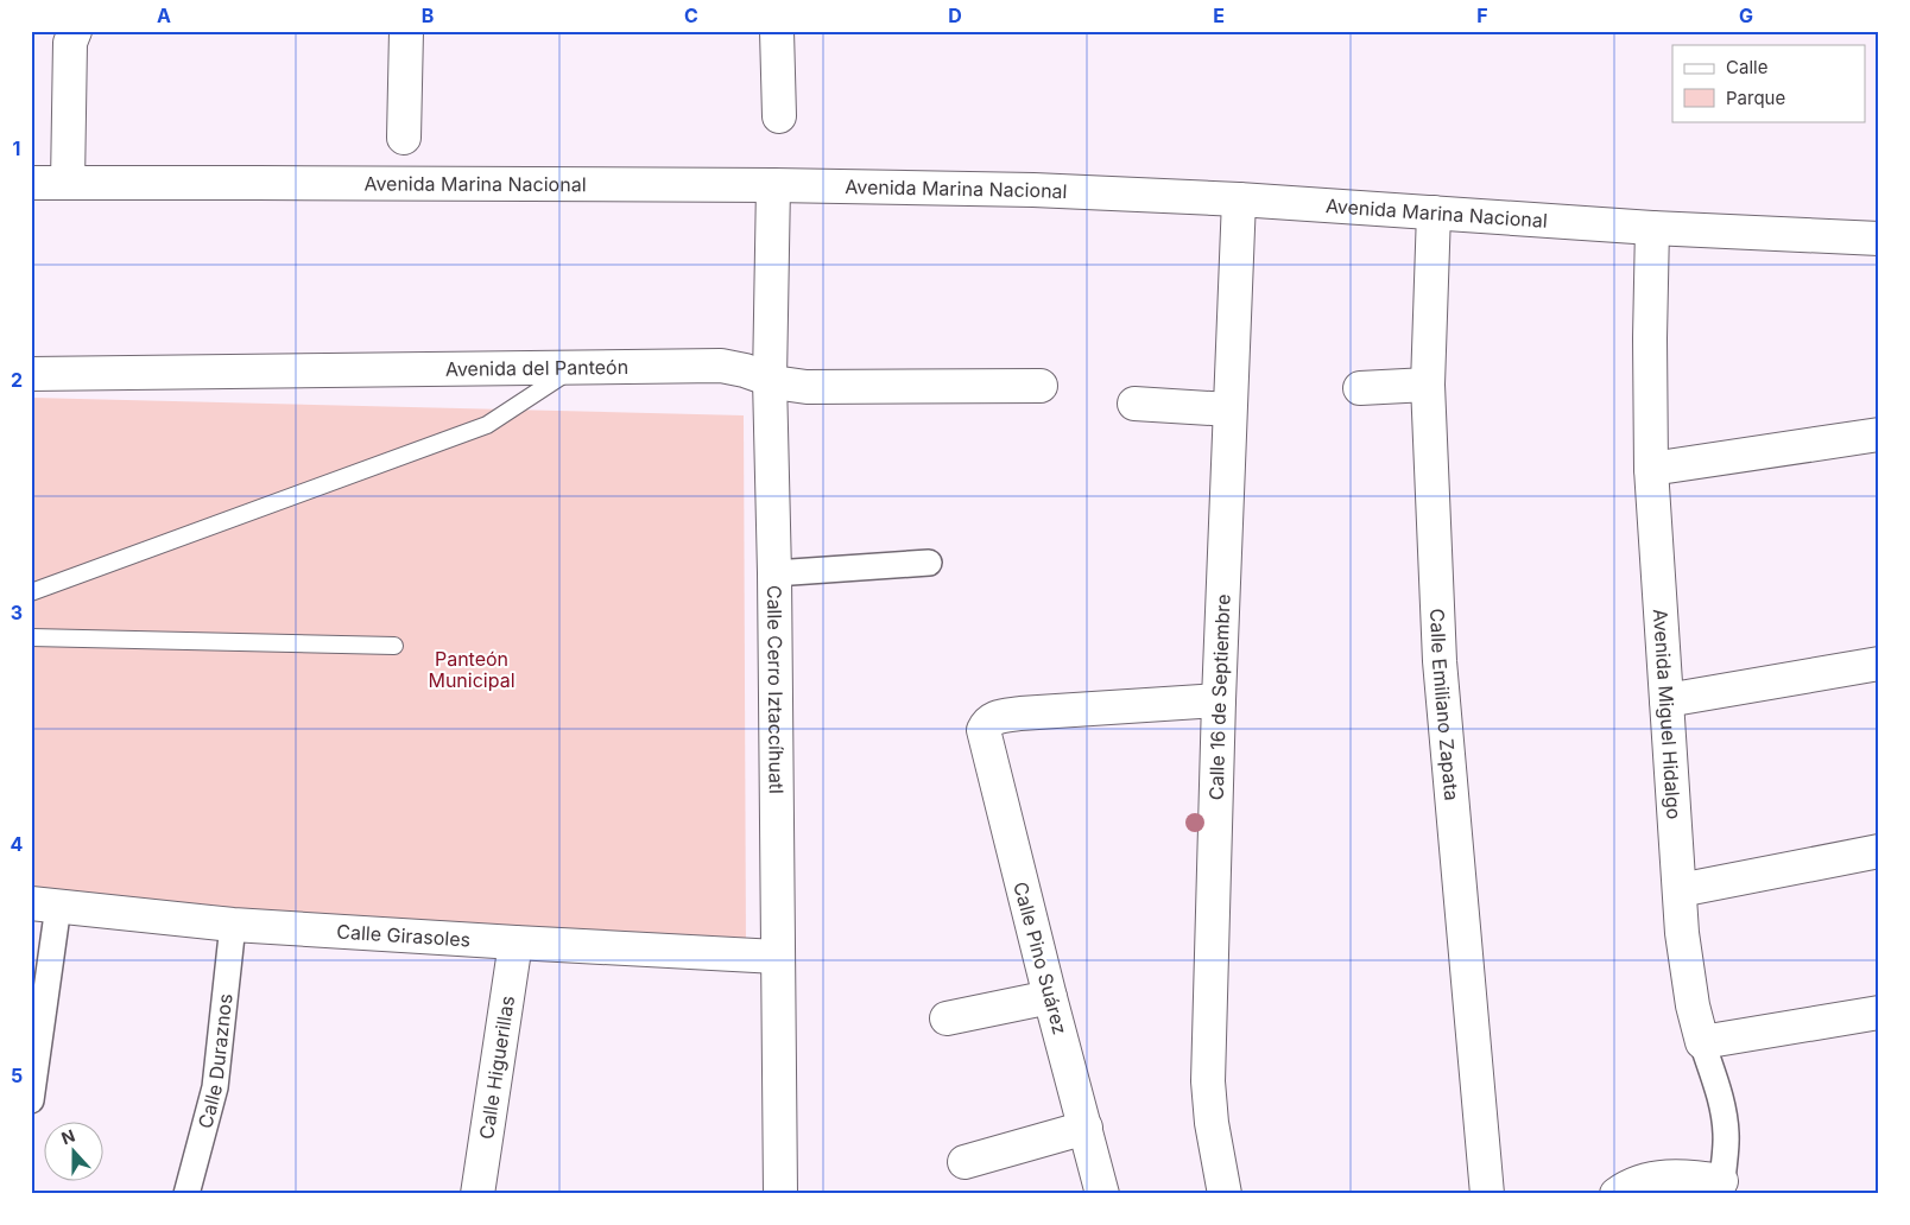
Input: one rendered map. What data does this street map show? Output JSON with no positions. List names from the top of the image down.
{
  "streets": {
    "street": [
      "Avenida Marina Nacional",
      "Avenida del Panteón",
      "Calle Cerro Iztaccíhuatl",
      "Calle 16 de Septiembre",
      "Calle Emiliano Zapata",
      "Avenida Miguel Hidalgo",
      "Calle Girasoles",
      "Calle Pino Suárez",
      "Calle Duraznos",
      "Calle Higuerillas"
    ]
  },
  "crossings": [
    ["Avenida Marina Nacional", "Calle Cerro Iztaccíhuatl"],
    ["Avenida Marina Nacional", "Calle 16 de Septiembre"],
    ["Avenida Marina Nacional", "Calle Emiliano Zapata"],
    ["Avenida Marina Nacional", "Avenida Miguel Hidalgo"],
    ["Avenida del Panteón", "Calle Cerro Iztaccíhuatl"],
    ["Calle Cerro Iztaccíhuatl", "Calle Girasoles"],
    ["Calle 16 de Septiembre", "Calle Pino Suárez"],
    ["Calle Girasoles", "Calle Duraznos"],
    ["Calle Girasoles", "Calle Higuerillas"]
  ],
  "parks": ["Panteón Municipal"],
  "legend": ["Calle", "Parque"],
  "north": "top",
  "grid": {
    "columns": [
      "A",
      "B",
      "C",
      "D",
      "E",
      "F",
      "G"
    ],
    "rows": [
      "1",
      "2",
      "3",
      "4",
      "5"
    ]
  }
}
